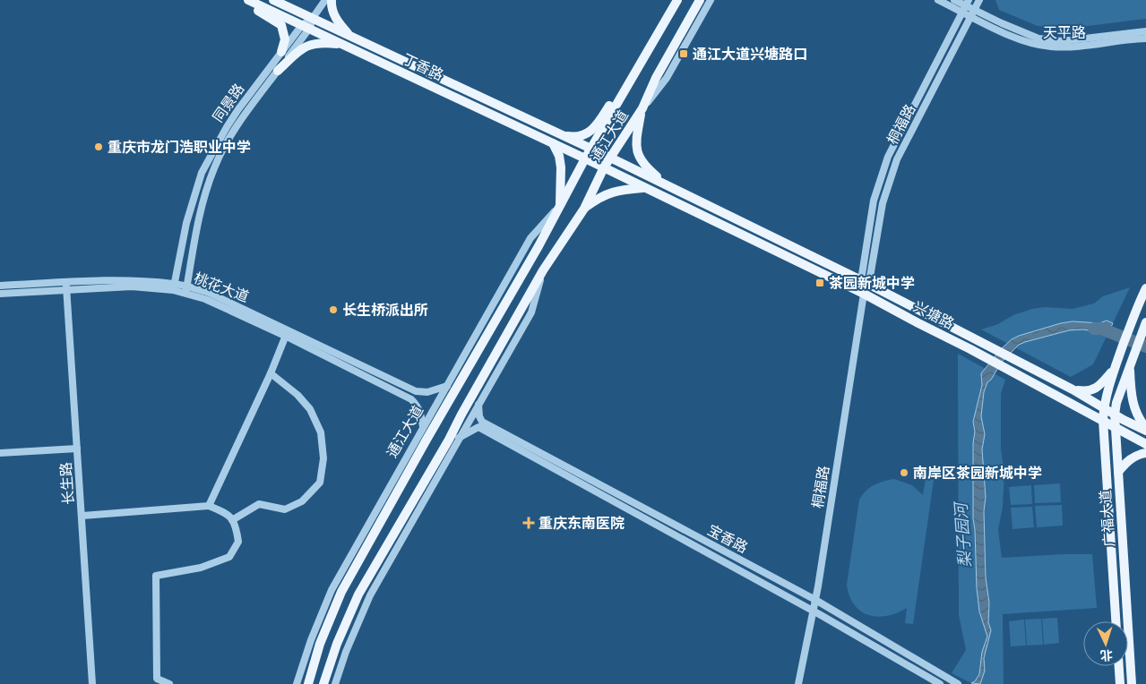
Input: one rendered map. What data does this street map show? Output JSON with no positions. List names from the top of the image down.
{
  "streets": {
    "main road": [
      "丁香路",
      "通江大道",
      "兴塘路",
      "广福大道"
    ],
    "street": [
      "天平路",
      "同景路",
      "桐福路",
      "桃花大道",
      "长生路",
      "宝香路"
    ]
  },
  "crossings": [
    ["天平路", "桐福路"],
    ["丁香路", "同景路"],
    ["丁香路", "通江大道"],
    ["丁香路", "兴塘路"],
    ["同景路", "桃花大道"],
    ["桐福路", "兴塘路"],
    ["桐福路", "宝香路"],
    ["通江大道", "桃花大道"],
    ["通江大道", "兴塘路"],
    ["桃花大道", "长生路"],
    ["兴塘路", "广福大道"]
  ],
  "water": ["梨子园河"],
  "places": {
    "transit": ["通江大道兴塘路口", "茶园新城中学"],
    "other": ["重庆市龙门浩职业中学", "长生桥派出所", "南岸区茶园新城中学"],
    "health": ["重庆东南医院"]
  },
  "north": "bottom"
}
